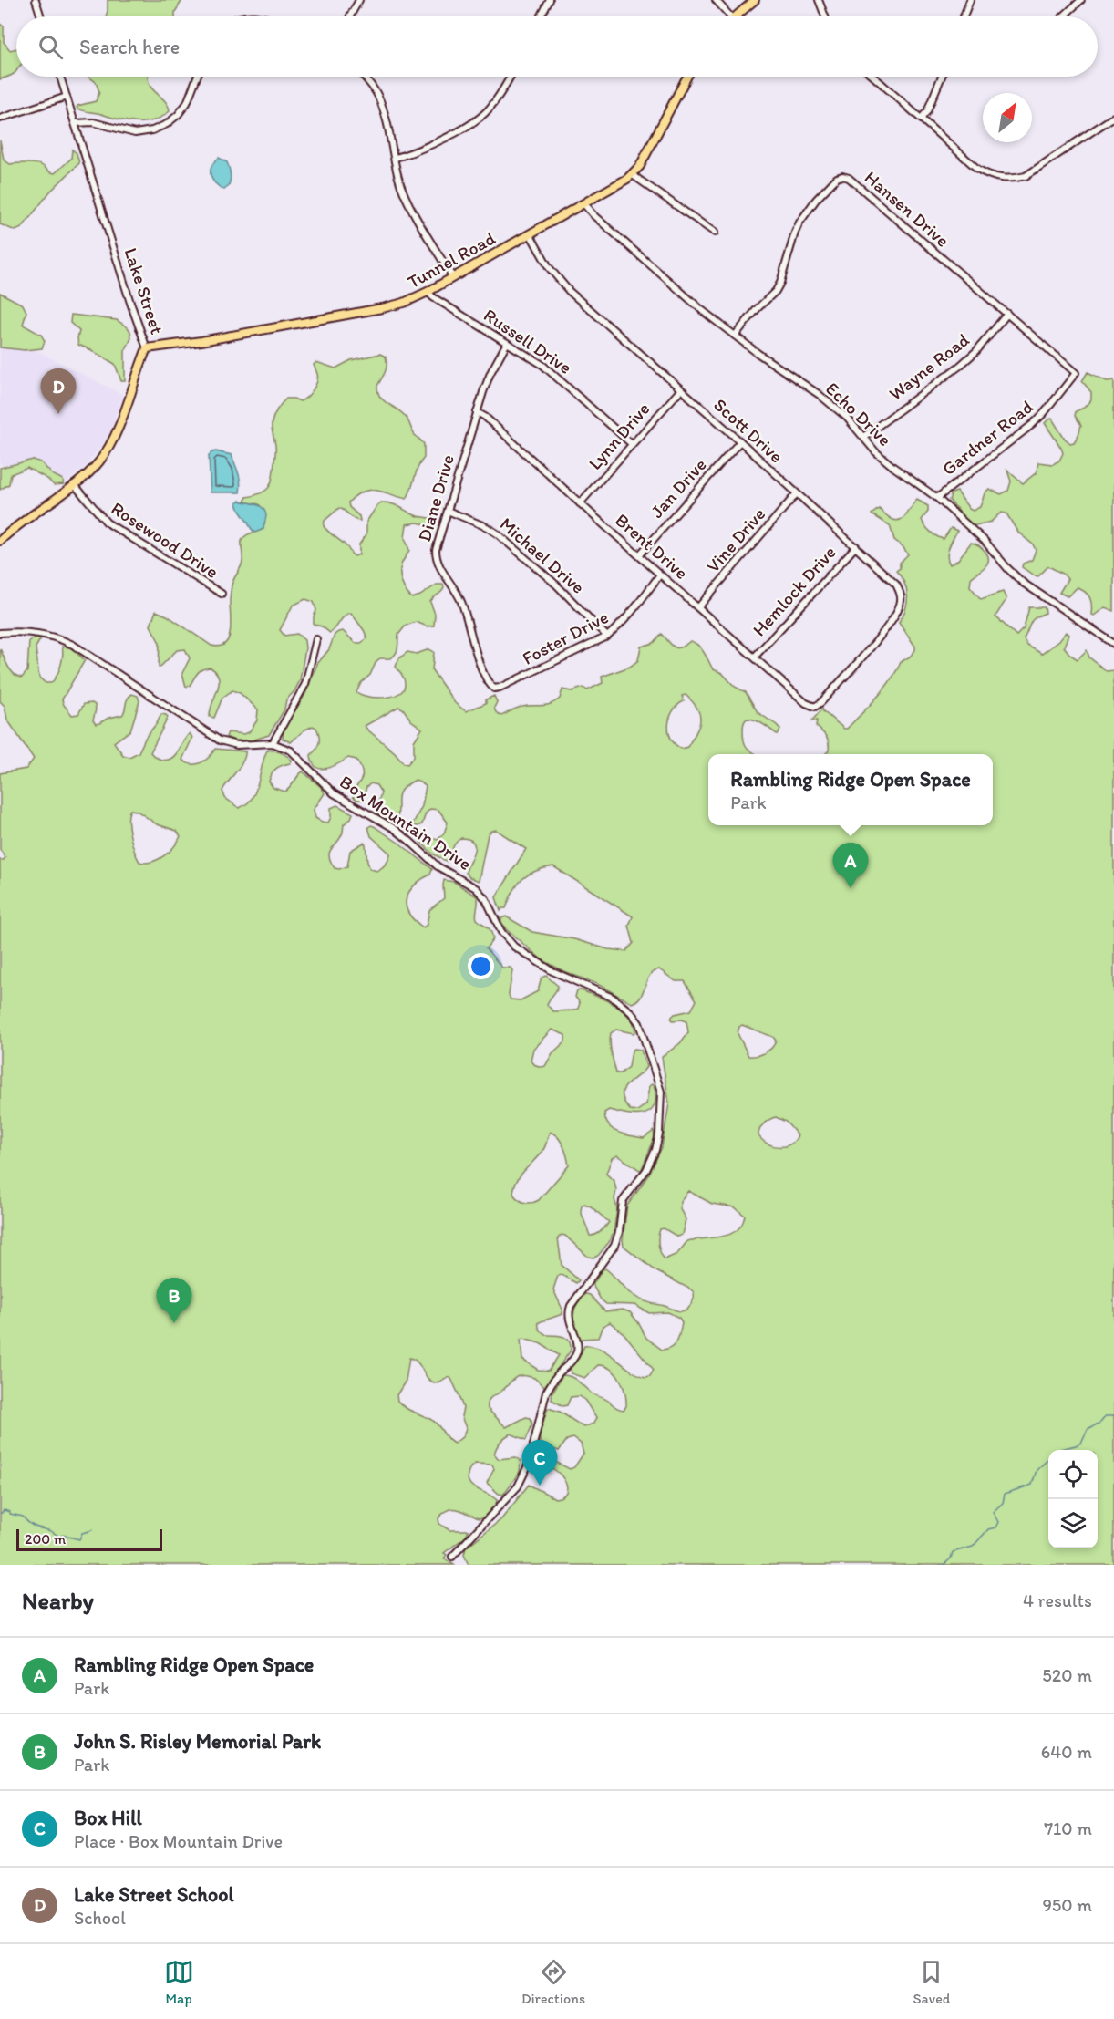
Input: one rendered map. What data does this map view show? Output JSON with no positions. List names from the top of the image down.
{
  "streets": {
    "main road": ["Tunnel Road", "Lake Street"],
    "street": [
      "Hansen Drive",
      "Russell Drive",
      "Wayne Road",
      "Echo Drive",
      "Scott Drive",
      "Lynn Drive",
      "Gardner Road",
      "Jan Drive",
      "Diane Drive",
      "Rosewood Drive",
      "Vine Drive",
      "Brent Drive",
      "Michael Drive",
      "Hemlock Drive",
      "Foster Drive",
      "Box Mountain Drive"
    ]
  },
  "crossings": [
    ["Hansen Drive", "Wayne Road"],
    ["Hansen Drive", "Echo Drive"],
    ["Hansen Drive", "Gardner Road"],
    ["Tunnel Road", "Lake Street"],
    ["Tunnel Road", "Russell Drive"],
    ["Tunnel Road", "Echo Drive"],
    ["Tunnel Road", "Scott Drive"],
    ["Lake Street", "Rosewood Drive"],
    ["Russell Drive", "Lynn Drive"],
    ["Russell Drive", "Diane Drive"],
    ["Wayne Road", "Echo Drive"],
    ["Echo Drive", "Gardner Road"],
    ["Scott Drive", "Lynn Drive"],
    ["Scott Drive", "Jan Drive"],
    ["Scott Drive", "Vine Drive"],
    ["Scott Drive", "Brent Drive"],
    ["Scott Drive", "Hemlock Drive"],
    ["Lynn Drive", "Brent Drive"],
    ["Jan Drive", "Brent Drive"],
    ["Diane Drive", "Brent Drive"],
    ["Diane Drive", "Michael Drive"],
    ["Diane Drive", "Foster Drive"],
    ["Vine Drive", "Brent Drive"],
    ["Brent Drive", "Hemlock Drive"],
    ["Brent Drive", "Foster Drive"],
    ["Michael Drive", "Foster Drive"]
  ],
  "scale_bar": "200 m",
  "north": "top right",
  "page": {
    "search": "Search here",
    "pins": [
      "D",
      "A",
      "B",
      "C"
    ],
    "popup": ["Rambling Ridge Open Space", "Park"],
    "scale": "200 m",
    "heading": ["Nearby", "4 results"],
    "list": [
      {
        "mark": "A",
        "name": "Rambling Ridge Open Space",
        "note": "Park",
        "value": "520 m"
      },
      {
        "mark": "B",
        "name": "John S. Risley Memorial Park",
        "note": "Park",
        "value": "640 m"
      },
      {
        "mark": "C",
        "name": "Box Hill",
        "note": "Place · Box Mountain Drive",
        "value": "710 m"
      },
      {
        "mark": "D",
        "name": "Lake Street School",
        "note": "School",
        "value": "950 m"
      }
    ],
    "nav": ["Map", "Directions", "Saved"]
  }
}
